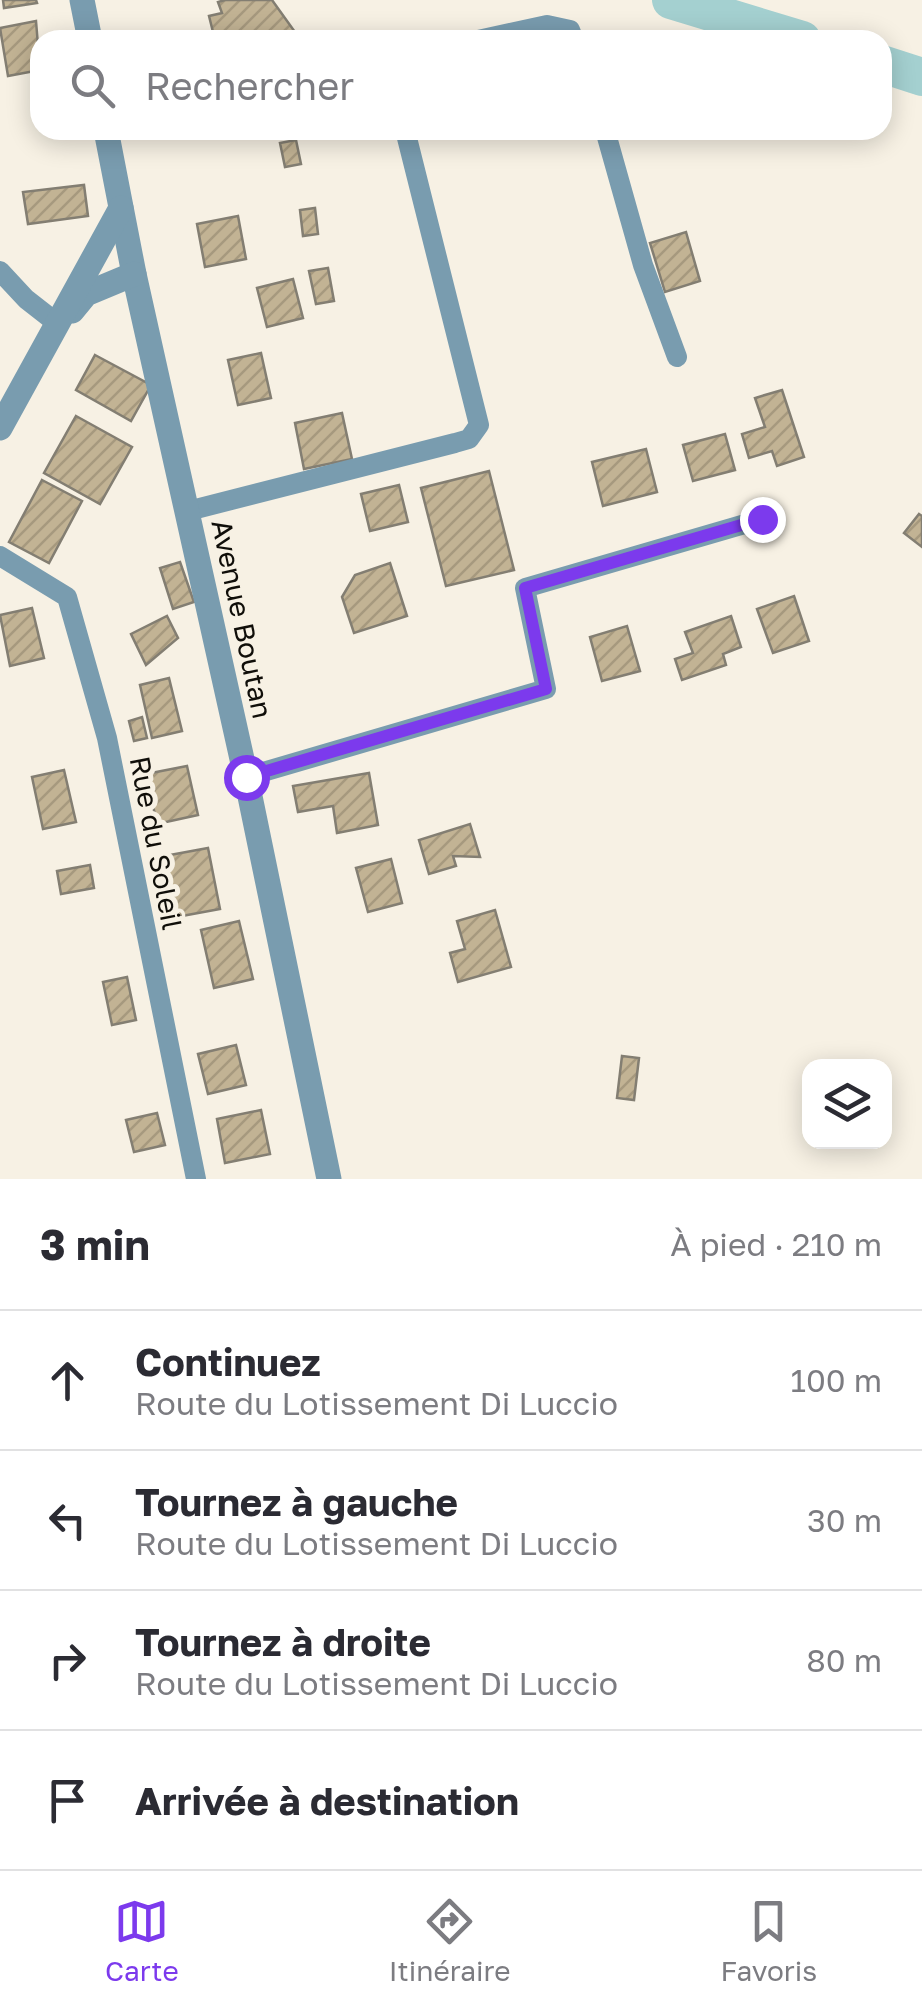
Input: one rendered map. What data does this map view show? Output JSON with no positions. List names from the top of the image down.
{
  "streets": {
    "street": ["Avenue Boutan", "Rue du Soleil"]
  },
  "page": {
    "search": "Rechercher",
    "heading": ["3 min", "À pied · 210 m"],
    "list": [
      ["Continuez", "Route du Lotissement Di Luccio", "100 m"],
      ["Tournez à gauche", "Route du Lotissement Di Luccio", "30 m"],
      ["Tournez à droite", "Route du Lotissement Di Luccio", "80 m"],
      "Arrivée à destination"
    ],
    "nav": ["Carte", "Itinéraire", "Favoris"]
  }
}
